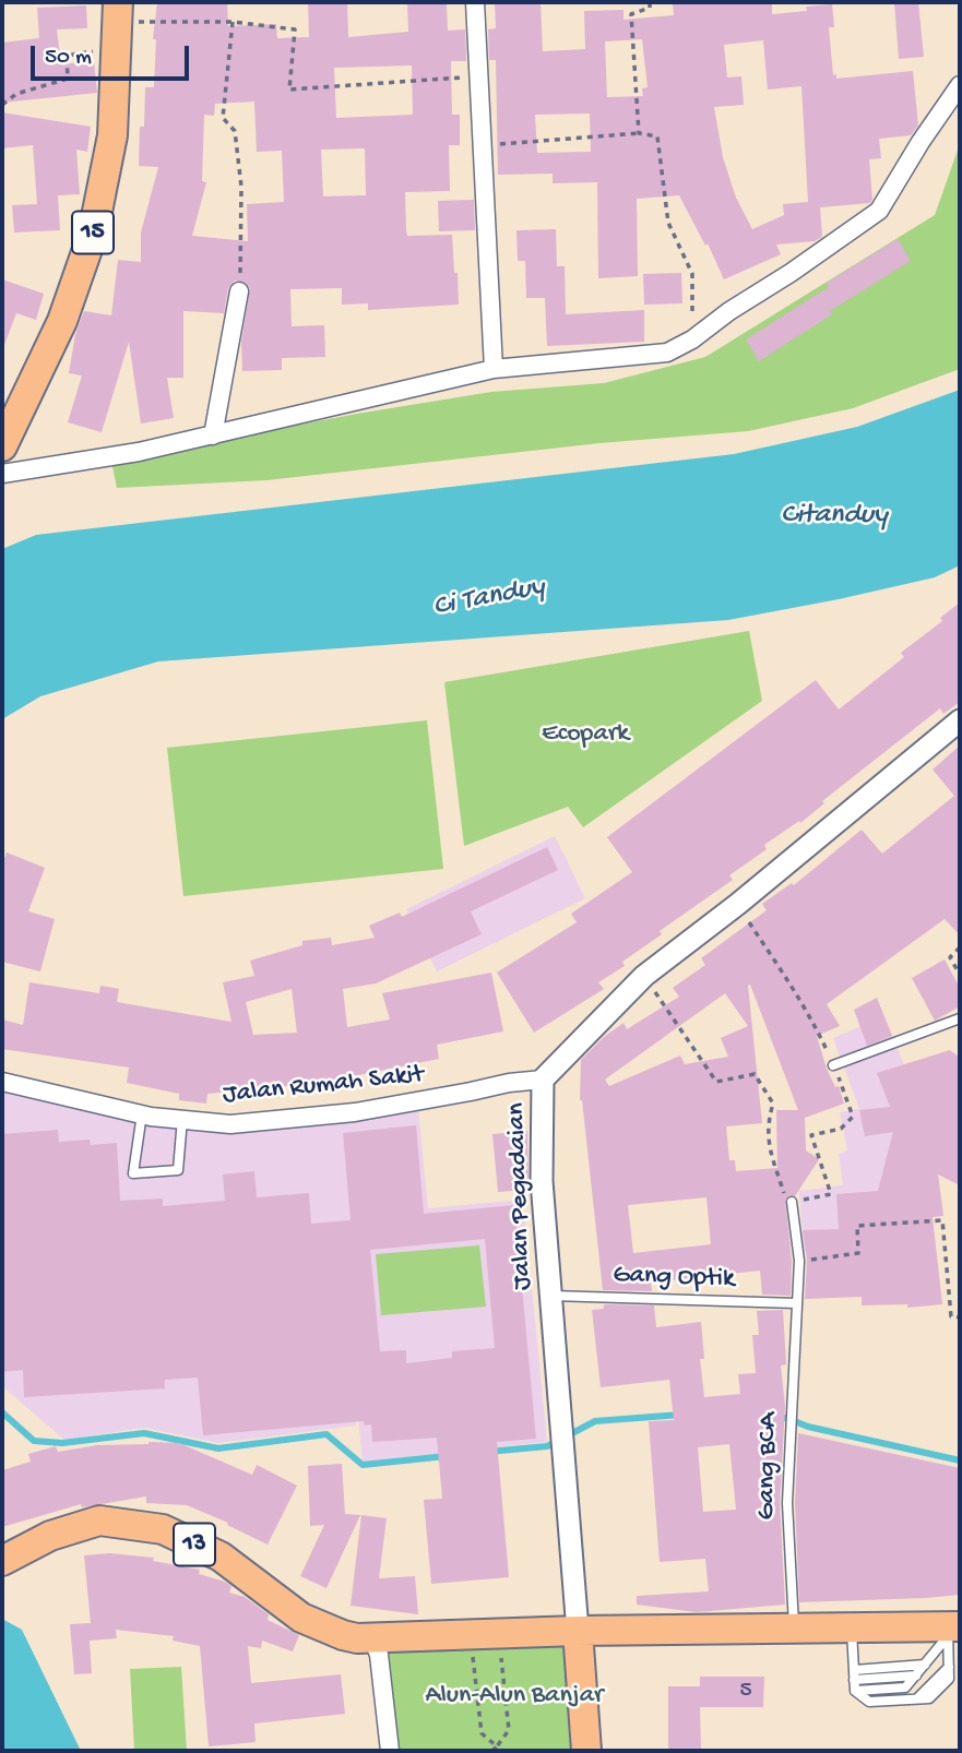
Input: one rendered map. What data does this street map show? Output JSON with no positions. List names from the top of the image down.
{
  "streets": {
    "highway": ["15", "13"],
    "street": ["Jalan Rumah Sakit", "Jalan Pegadaian"],
    "lane": ["Gang Optik", "Gang BCA"]
  },
  "crossings": [
    ["Jalan Rumah Sakit", "Jalan Pegadaian"],
    ["Jalan Pegadaian", "Gang Optik"],
    ["Jalan Pegadaian", "13"],
    ["Gang Optik", "Gang BCA"],
    ["Gang BCA", "13"]
  ],
  "water": ["Citanduy", "Ci Tanduy"],
  "parks": ["Ecopark", "Alun-Alun Banjar"],
  "house_numbers": ["5"],
  "scale_bar": "50 m"
}
